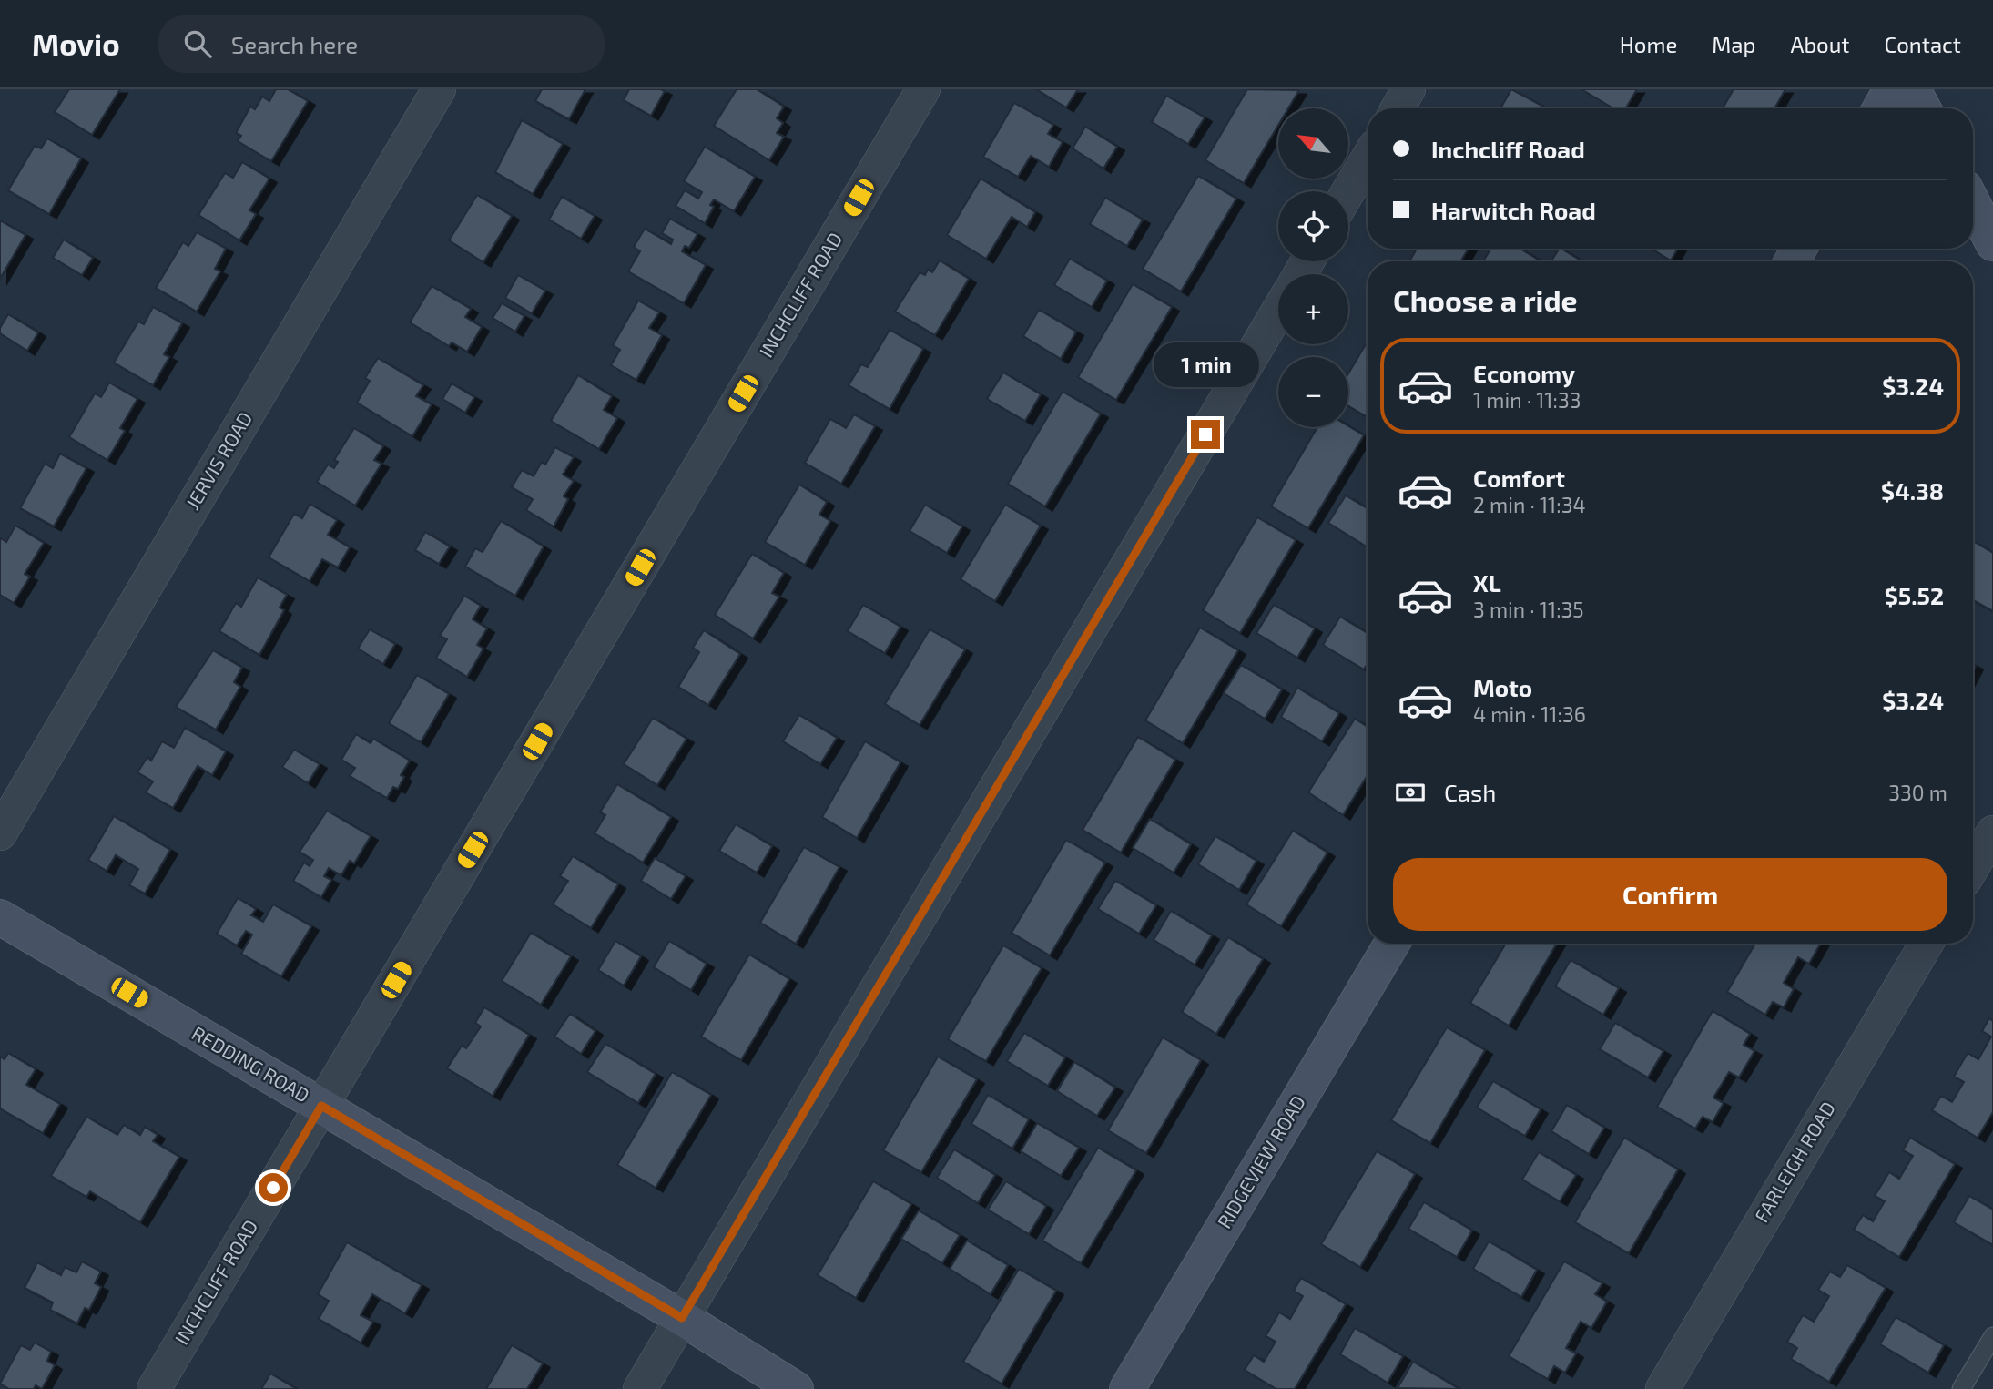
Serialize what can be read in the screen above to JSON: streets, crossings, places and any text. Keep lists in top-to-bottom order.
{
  "streets": {
    "main road": ["REDDING ROAD", "RIDGEVIEW ROAD"],
    "street": ["INCHCLIFF ROAD", "JERVIS ROAD", "FARLEIGH ROAD"]
  },
  "crossings": [
    ["INCHCLIFF ROAD", "REDDING ROAD"]
  ],
  "north": "top left",
  "page": {
    "header": "Movio",
    "search": "Search here",
    "nav": [
      "Home",
      "Map",
      "About",
      "Contact"
    ],
    "map_buttons": ["+", "−"],
    "banner": ["Inchcliff Road", "Harwitch Road"],
    "heading": "Choose a ride",
    "list": [
      {
        "name": "Economy",
        "note": "1 min · 11:33",
        "value": "$3.24"
      },
      {
        "name": "Comfort",
        "note": "2 min · 11:34",
        "value": "$4.38"
      },
      {
        "name": "XL",
        "note": "3 min · 11:35",
        "value": "$5.52"
      },
      {
        "name": "Moto",
        "note": "4 min · 11:36",
        "value": "$3.24"
      }
    ],
    "bubble": "1 min",
    "pay": ["Cash", "330 m"],
    "buttons": "Confirm"
  }
}
